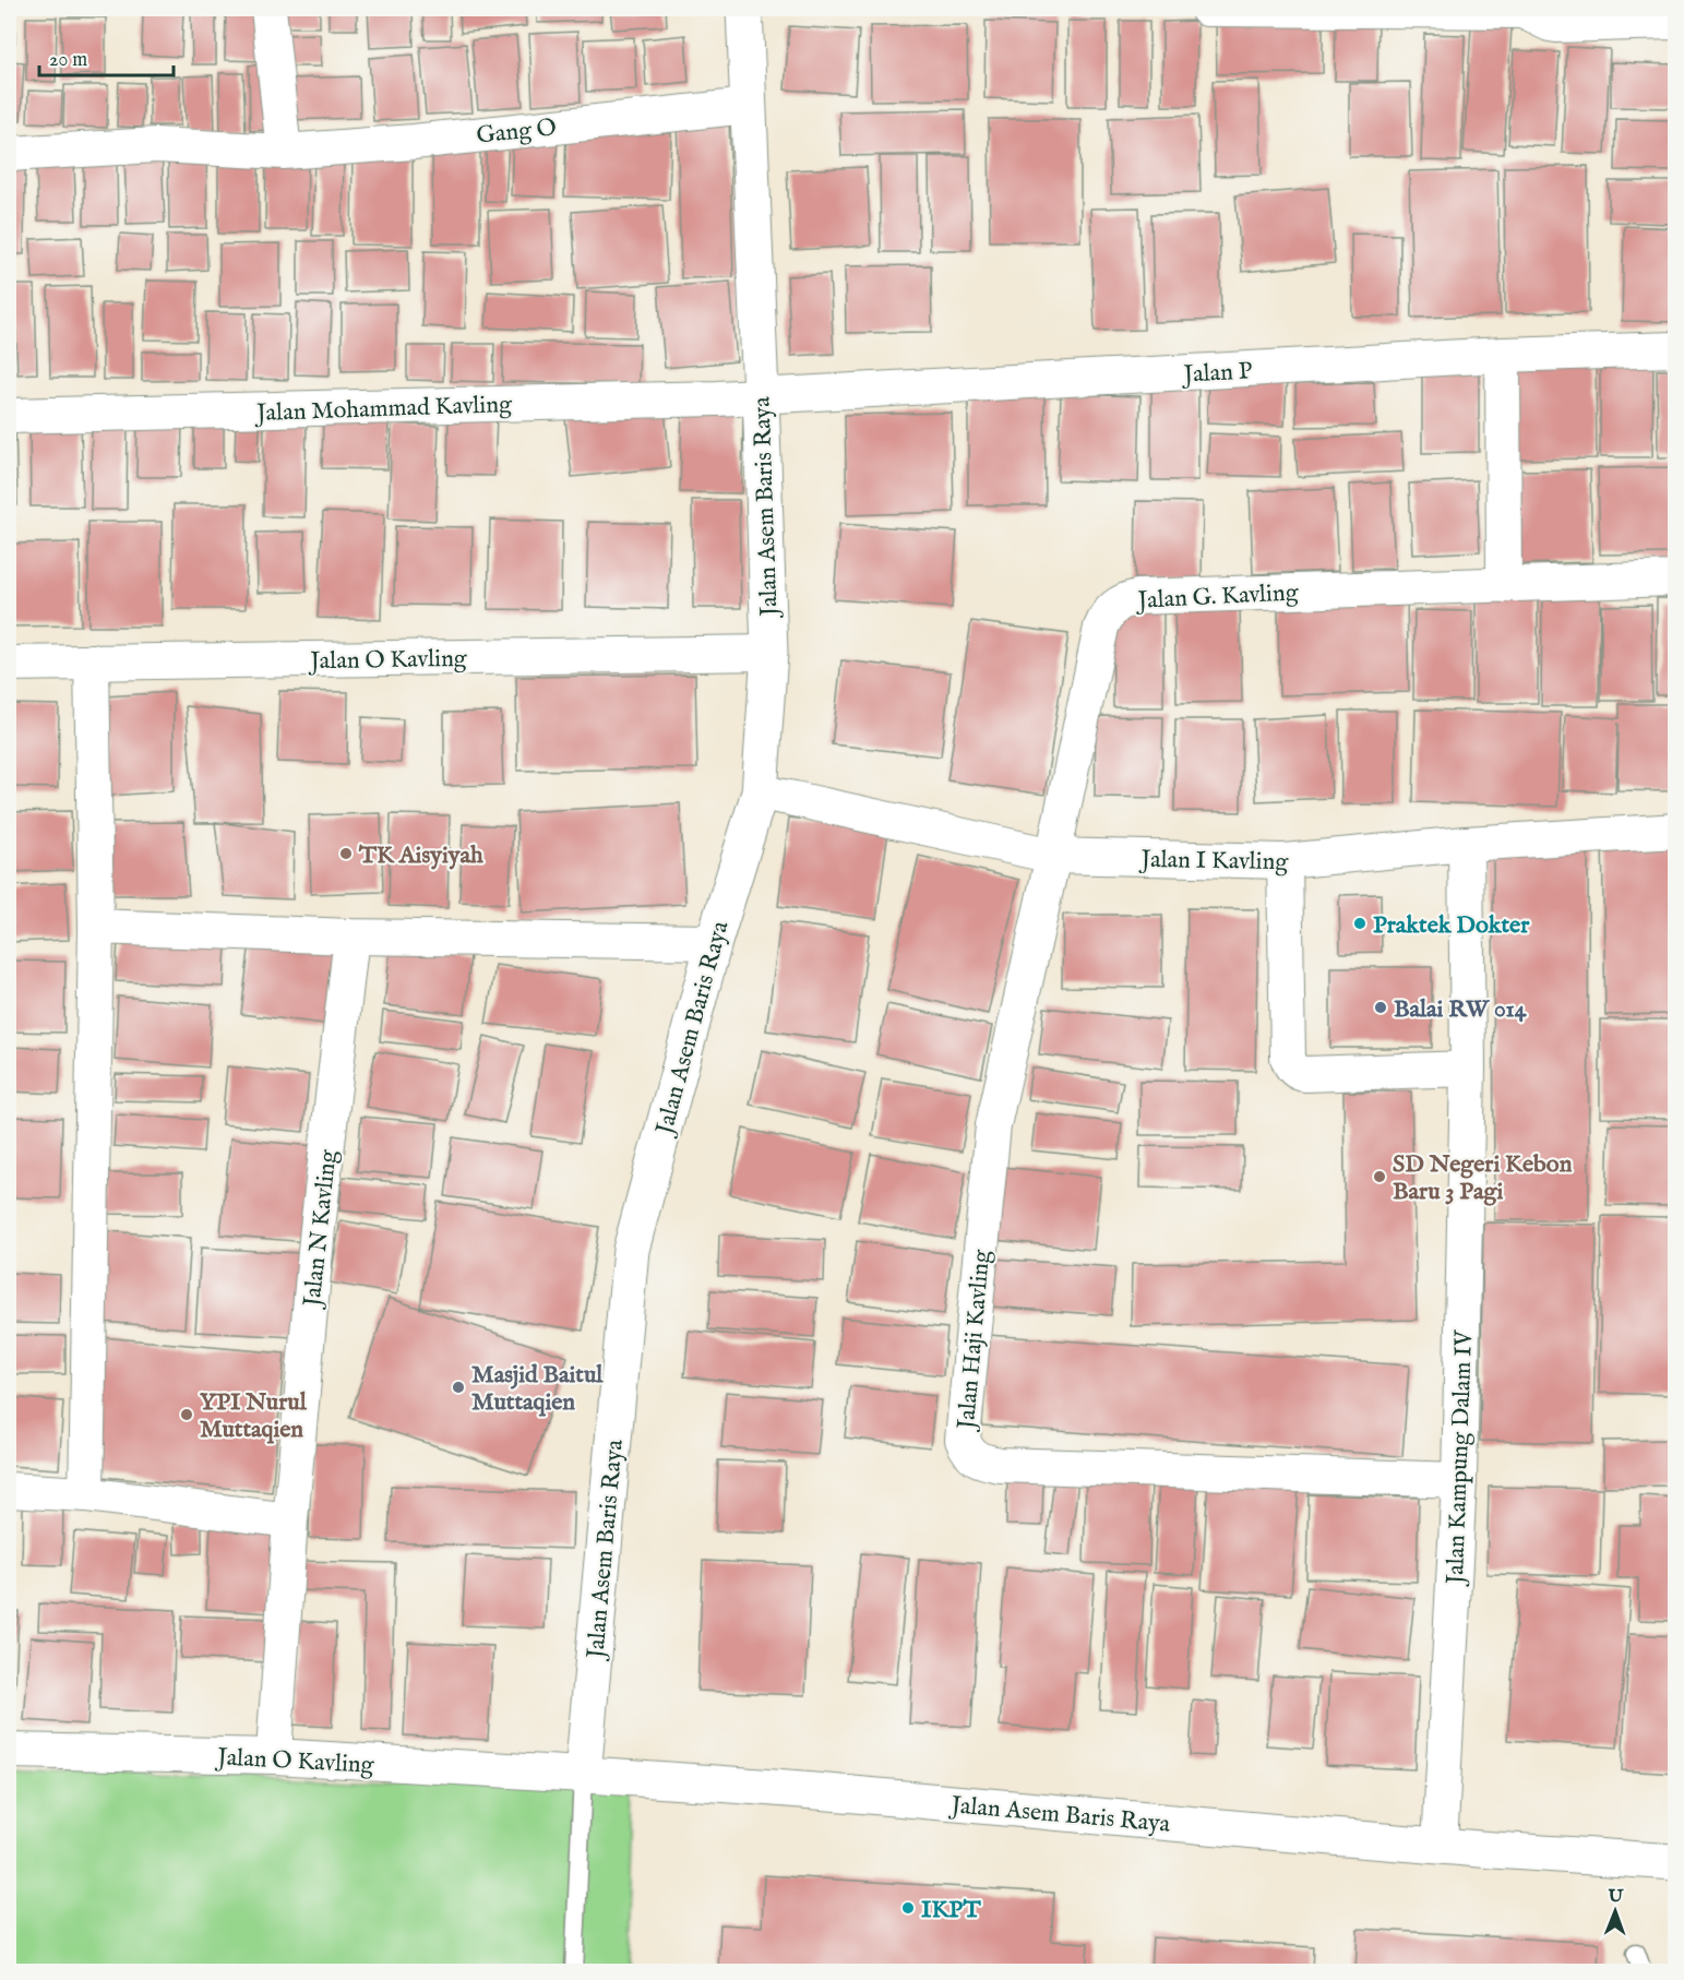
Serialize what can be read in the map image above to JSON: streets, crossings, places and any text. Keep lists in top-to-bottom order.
{
  "streets": {
    "street": [
      "Gang O",
      "Jalan P",
      "Jalan Mohammad Kavling",
      "Jalan Asem Baris Raya",
      "Jalan G. Kavling",
      "Jalan O Kavling",
      "Jalan I Kavling",
      "Jalan N Kavling",
      "Jalan Haji Kavling",
      "Jalan Kampung Dalam IV"
    ]
  },
  "crossings": [
    ["Gang O", "Jalan Asem Baris Raya"],
    ["Jalan P", "Jalan Mohammad Kavling"],
    ["Jalan P", "Jalan Asem Baris Raya"],
    ["Jalan Mohammad Kavling", "Jalan Asem Baris Raya"],
    ["Jalan Asem Baris Raya", "Jalan O Kavling"],
    ["Jalan Asem Baris Raya", "Jalan I Kavling"],
    ["Jalan Asem Baris Raya", "Jalan Kampung Dalam IV"],
    ["Jalan G. Kavling", "Jalan I Kavling"],
    ["Jalan G. Kavling", "Jalan Haji Kavling"],
    ["Jalan O Kavling", "Jalan N Kavling"],
    ["Jalan I Kavling", "Jalan Haji Kavling"],
    ["Jalan I Kavling", "Jalan Kampung Dalam IV"],
    ["Jalan Haji Kavling", "Jalan Kampung Dalam IV"]
  ],
  "places": [
    "TK Aisyiyah",
    "Praktek Dokter",
    "Balai RW 014",
    "SD Negeri Kebon Baru 3 Pagi",
    "Masjid Baitul Muttaqien",
    "YPI Nurul Muttaqien",
    "IKPT"
  ],
  "scale_bar": "20 m",
  "north": "top"
}
